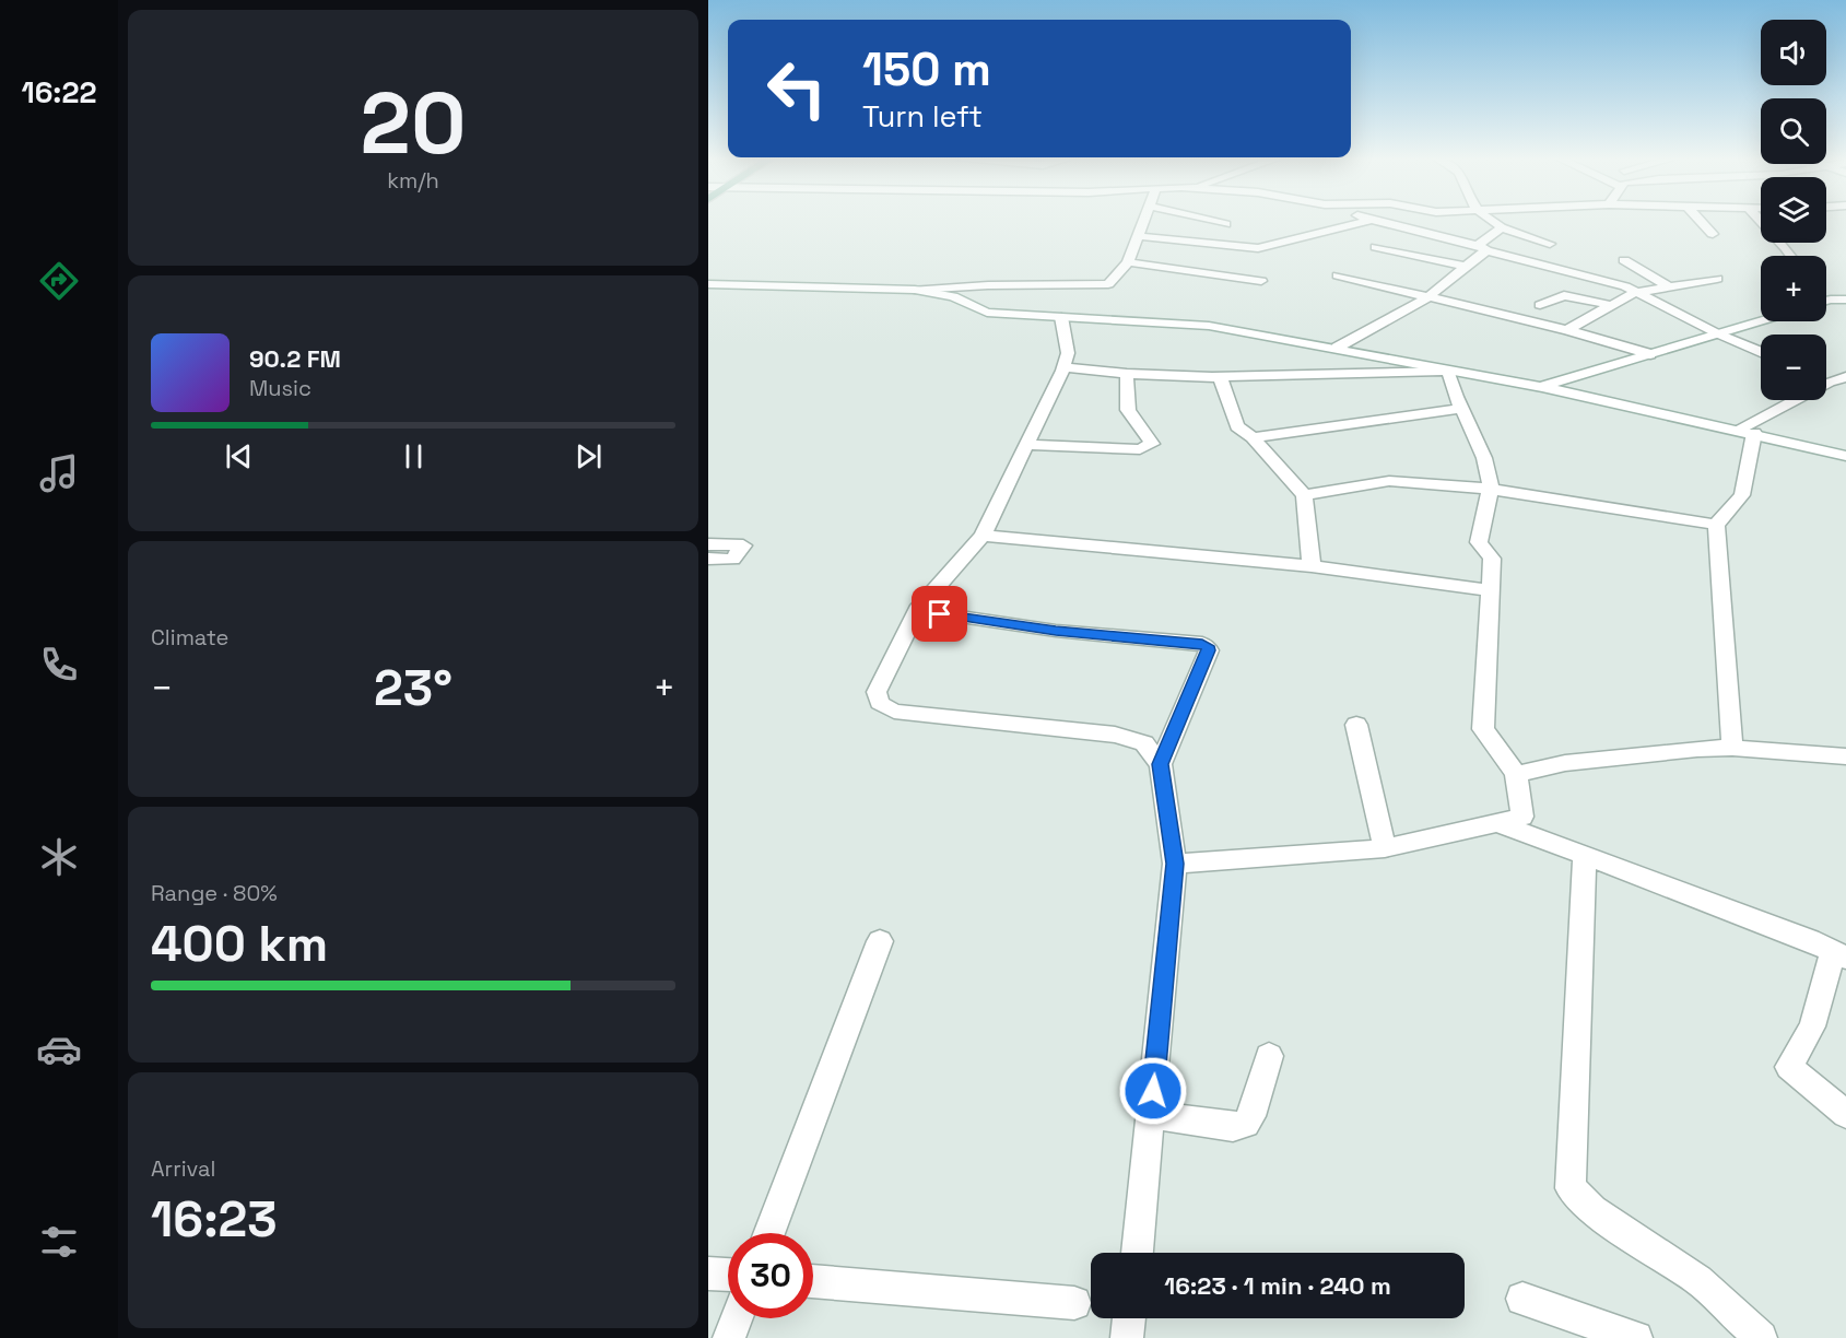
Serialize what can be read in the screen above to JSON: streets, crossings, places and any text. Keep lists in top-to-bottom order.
{
  "page": {
    "tabs": "16:22",
    "tile": [
      ["20", "km/h"],
      "Climate",
      ["Range · 80%", "400 km"],
      ["Arrival", "16:23"]
    ],
    "map_buttons": ["+", "−"],
    "turn": ["150 m", "Turn left"],
    "song": ["90.2 FM", "Music"],
    "heat": ["−", "23°", "+"],
    "limit": "30",
    "trip": "16:23 · 1 min · 240 m"
  }
}
